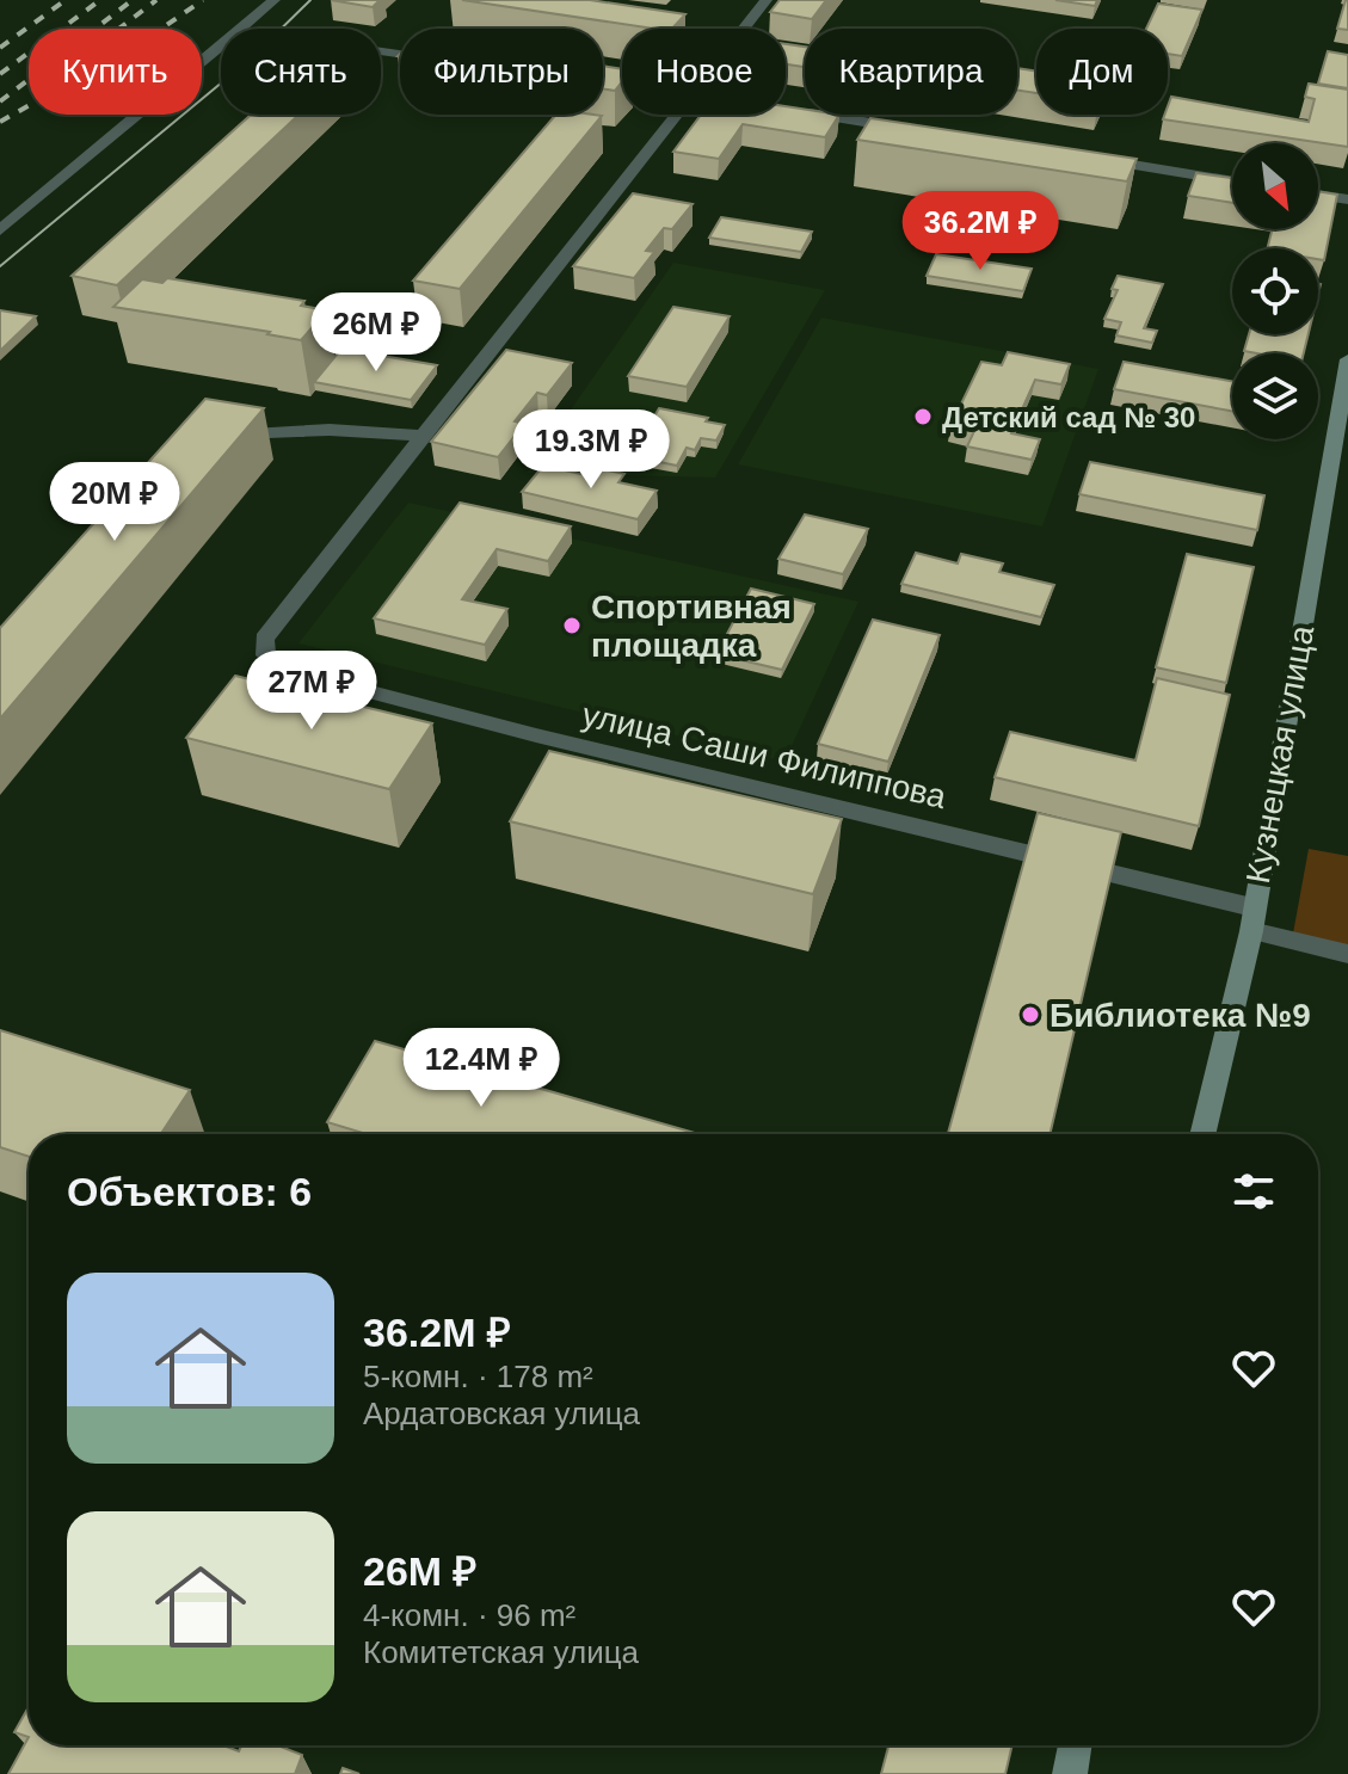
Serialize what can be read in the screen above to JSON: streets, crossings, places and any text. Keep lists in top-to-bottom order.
{
  "streets": {
    "street": ["Кузнецкая улица", "улица Саши Филиппова"]
  },
  "crossings": [
    ["Кузнецкая улица", "улица Саши Филиппова"]
  ],
  "places": ["Детский сад № 30", "Спортивная площадка", "Библиотека №9"],
  "north": "bottom right",
  "page": {
    "chip": [
      "Купить",
      "Снять",
      "Фильтры",
      "Новое",
      "Квартира",
      "Дом"
    ],
    "price": [
      "36.2M ₽",
      "26M ₽",
      "19.3M ₽",
      "20M ₽",
      "27M ₽",
      "12.4M ₽"
    ],
    "heading": "Объектов: 6",
    "list": [
      {
        "name": "36.2M ₽",
        "note": "5-комн. · 178 m² · Ардатовская улица"
      },
      {
        "name": "26M ₽",
        "note": "4-комн. · 96 m² · Комитетская улица"
      }
    ]
  }
}
